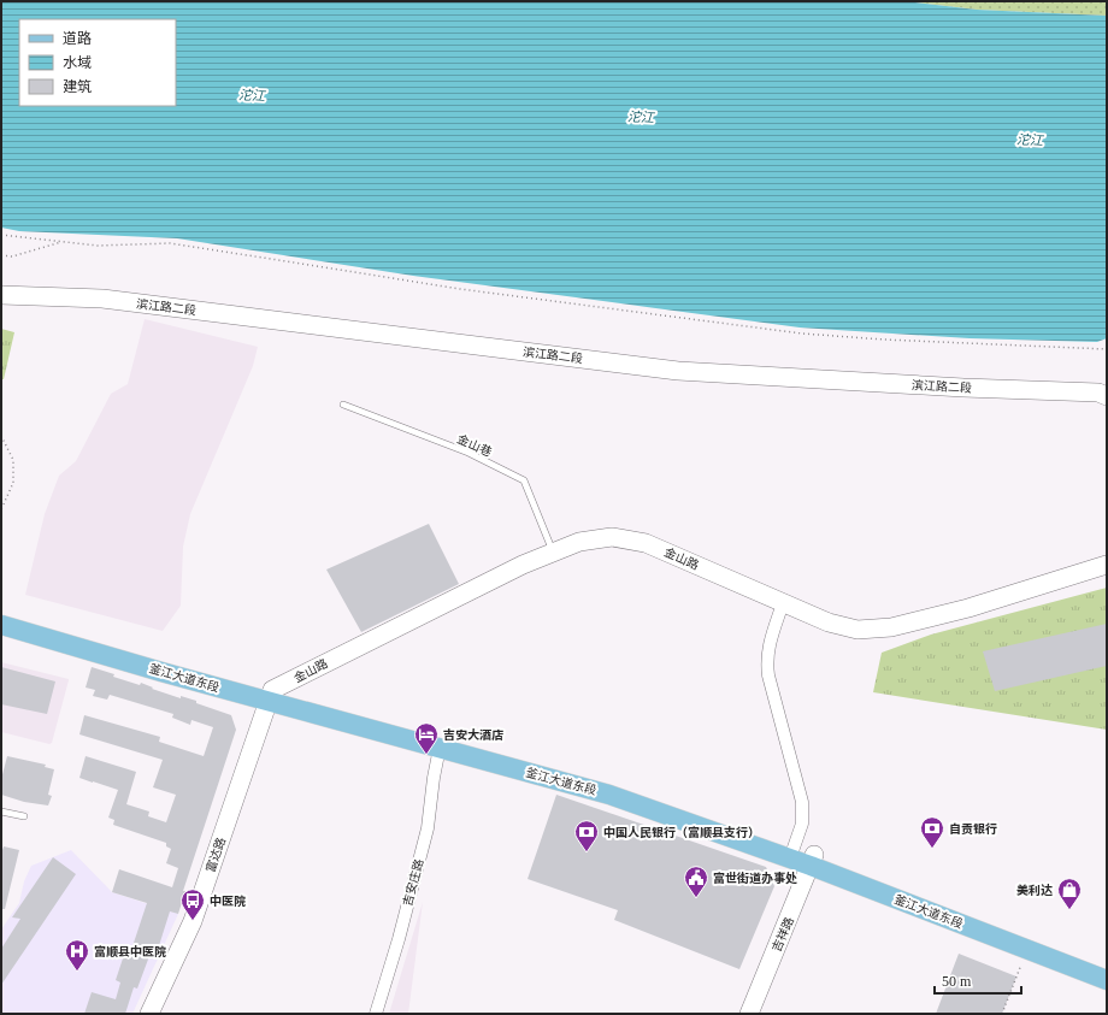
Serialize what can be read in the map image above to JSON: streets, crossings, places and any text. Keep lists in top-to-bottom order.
{
  "streets": {
    "main road": ["釜江大道东段"],
    "street": [
      "滨江路二段",
      "金山路",
      "富达路",
      "吉安庄路",
      "吉祥路"
    ],
    "lane": ["金山巷"]
  },
  "crossings": [
    ["金山巷", "金山路"],
    ["金山路", "釜江大道东段"],
    ["金山路", "富达路"],
    ["釜江大道东段", "富达路"],
    ["釜江大道东段", "吉安庄路"],
    ["釜江大道东段", "吉祥路"]
  ],
  "water": ["沱江"],
  "places": {
    "hotel": ["吉安大酒店"],
    "bank": ["自贡银行", "中国人民银行（富顺县支行）"],
    "public building": ["富世街道办事处"],
    "shop": ["美利达"],
    "bus stop": ["中医院"],
    "hospital": ["富顺县中医院"]
  },
  "legend": ["道路", "水域", "建筑"],
  "scale_bar": "50 m"
}
